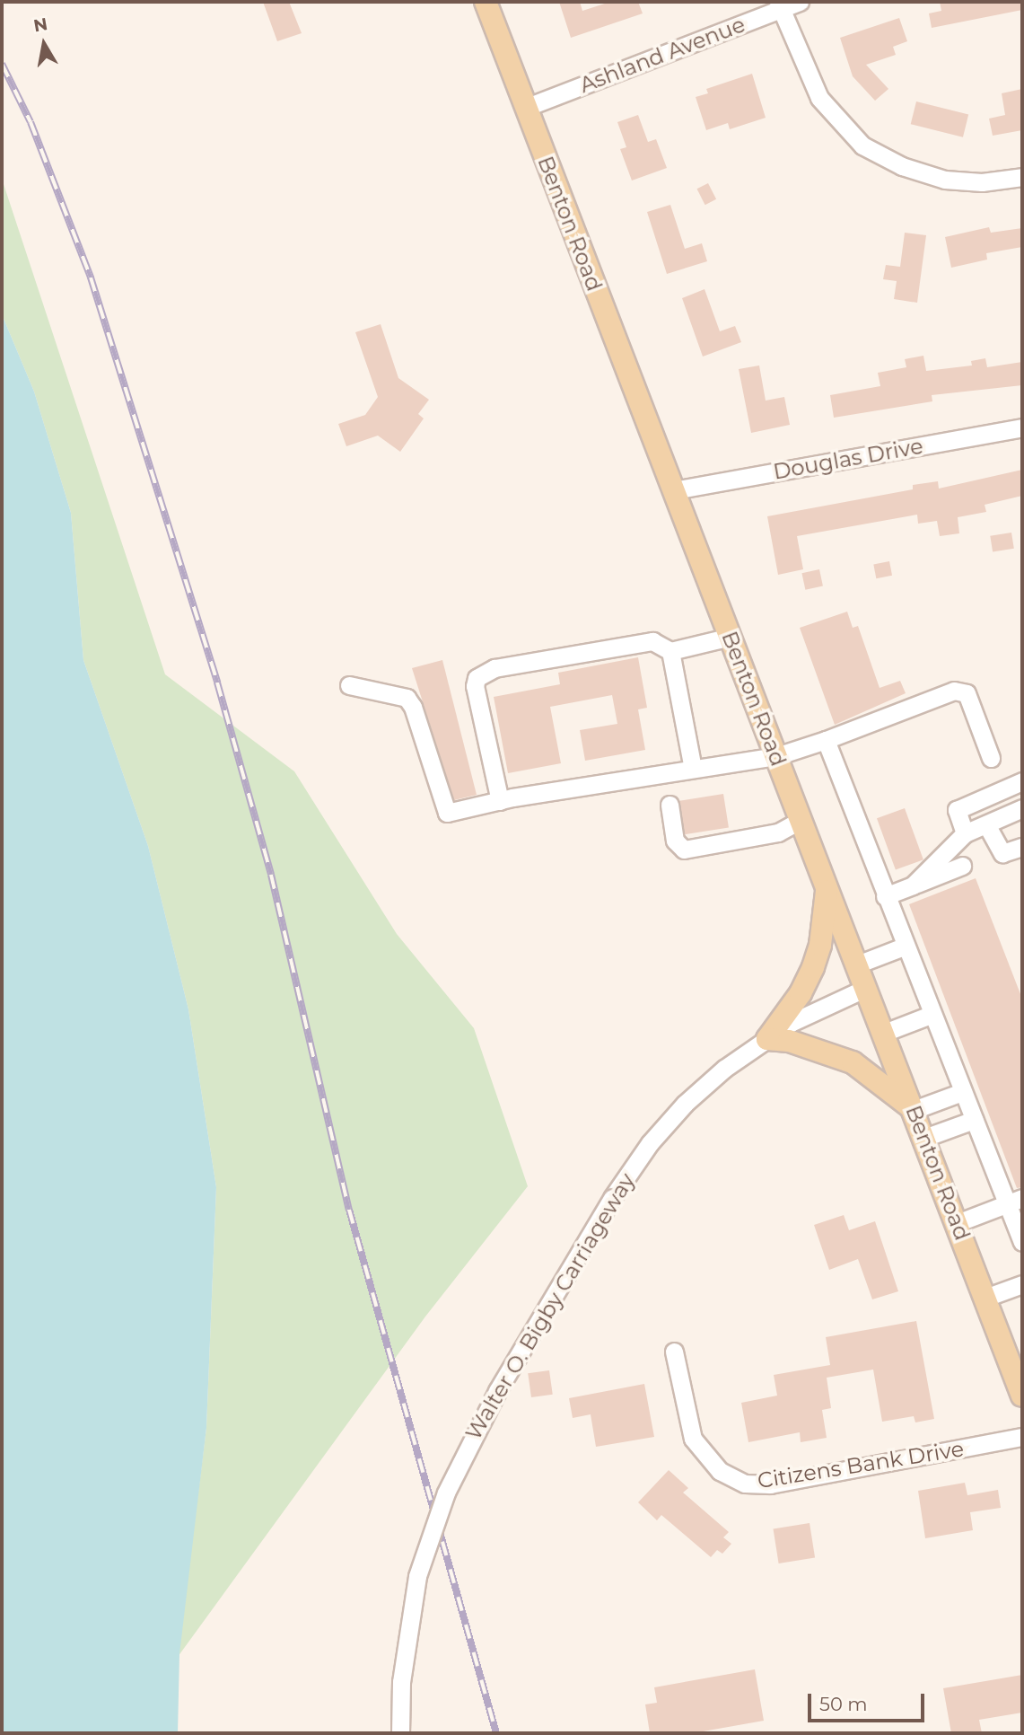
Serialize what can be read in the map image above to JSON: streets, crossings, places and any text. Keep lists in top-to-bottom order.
{
  "streets": {
    "main road": ["Benton Road"],
    "street": [
      "Ashland Avenue",
      "Douglas Drive",
      "Walter O. Bigby Carriageway",
      "Citizens Bank Drive"
    ]
  },
  "crossings": [
    ["Ashland Avenue", "Benton Road"],
    ["Benton Road", "Douglas Drive"],
    ["Benton Road", "Walter O. Bigby Carriageway"]
  ],
  "scale_bar": "50 m",
  "north": "top"
}
